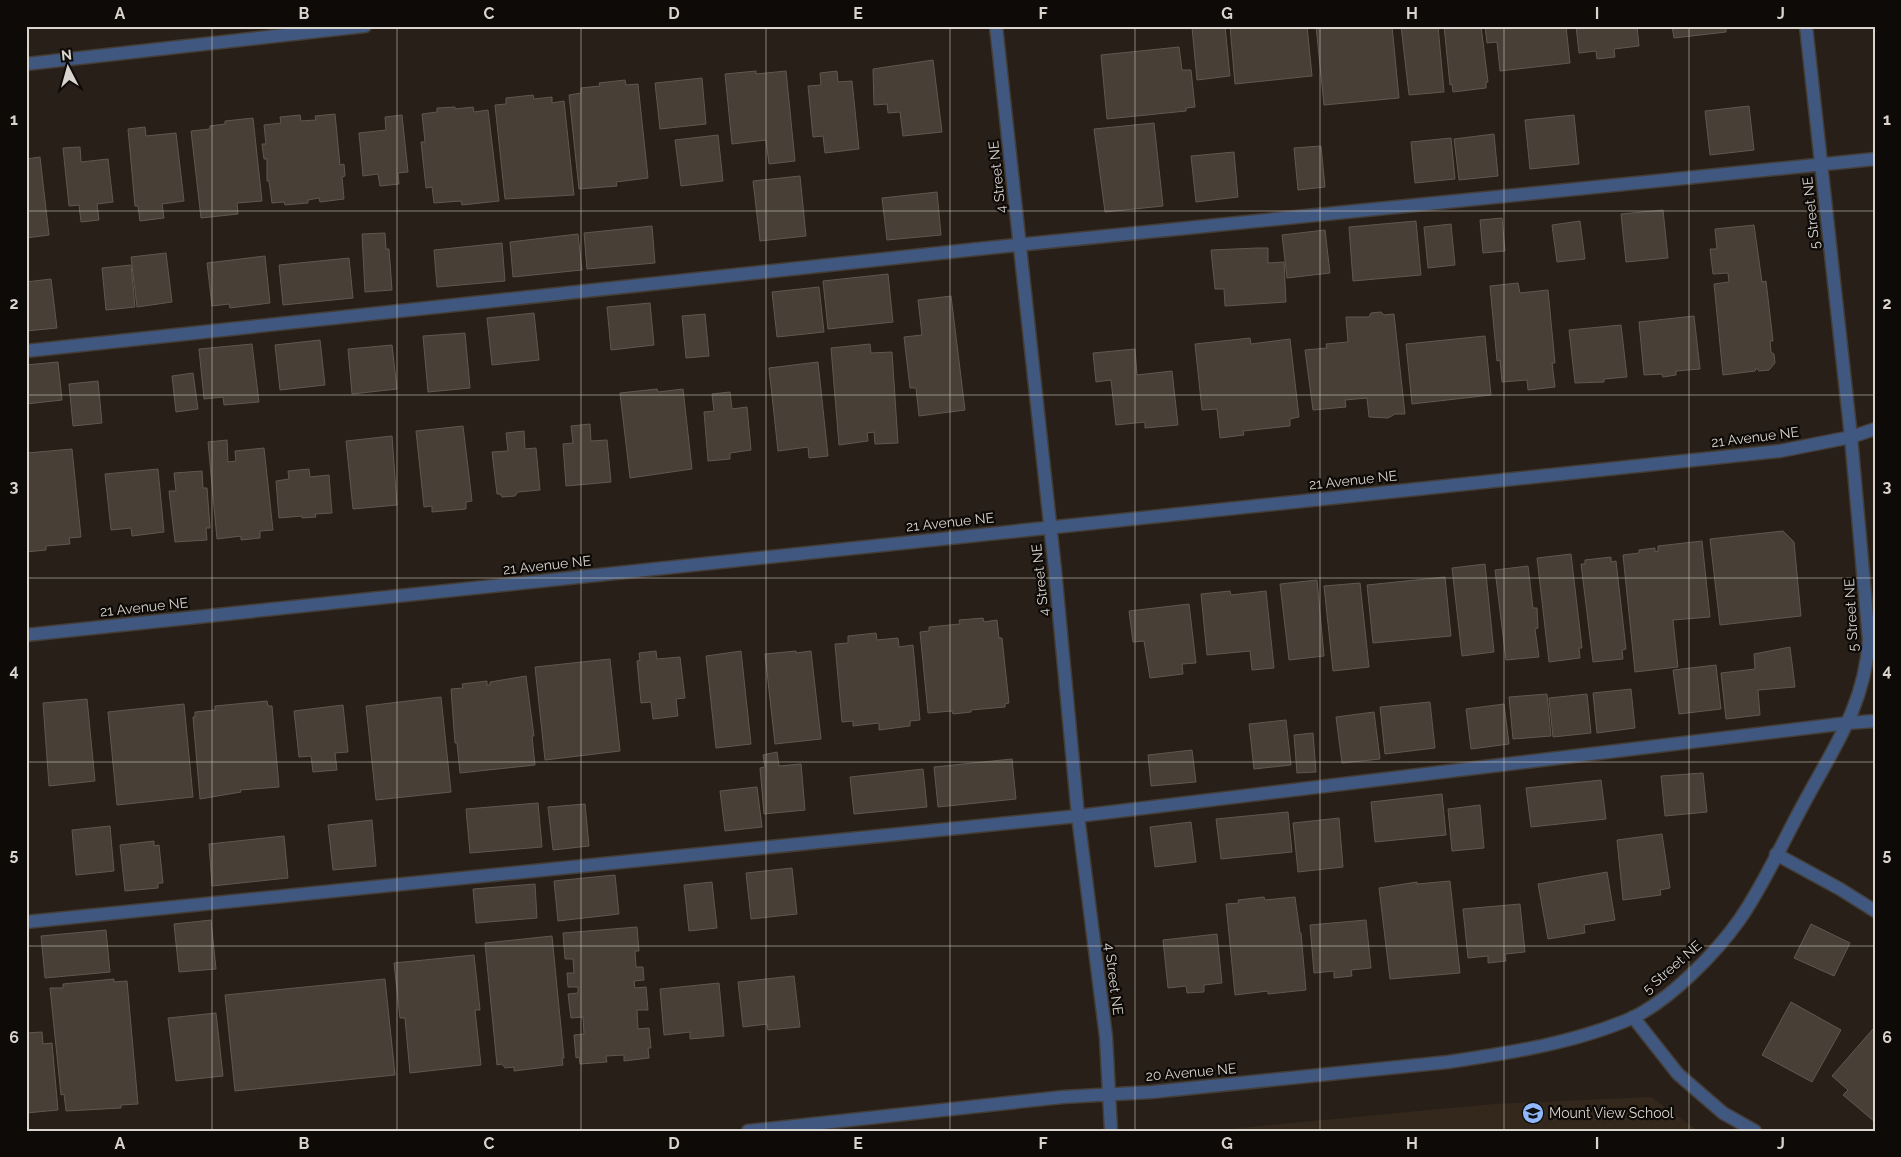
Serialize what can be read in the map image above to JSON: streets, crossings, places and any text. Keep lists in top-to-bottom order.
{
  "streets": {
    "street": [
      "4 Street NE",
      "5 Street NE",
      "21 Avenue NE",
      "20 Avenue NE"
    ]
  },
  "crossings": [
    ["4 Street NE", "21 Avenue NE"],
    ["4 Street NE", "20 Avenue NE"],
    ["5 Street NE", "21 Avenue NE"],
    ["5 Street NE", "20 Avenue NE"]
  ],
  "places": {
    "school or university": ["Mount View School"]
  },
  "north": "top",
  "grid": {
    "columns": [
      "A",
      "B",
      "C",
      "D",
      "E",
      "F",
      "G",
      "H",
      "I",
      "J"
    ],
    "rows": [
      "1",
      "2",
      "3",
      "4",
      "5",
      "6"
    ]
  }
}
